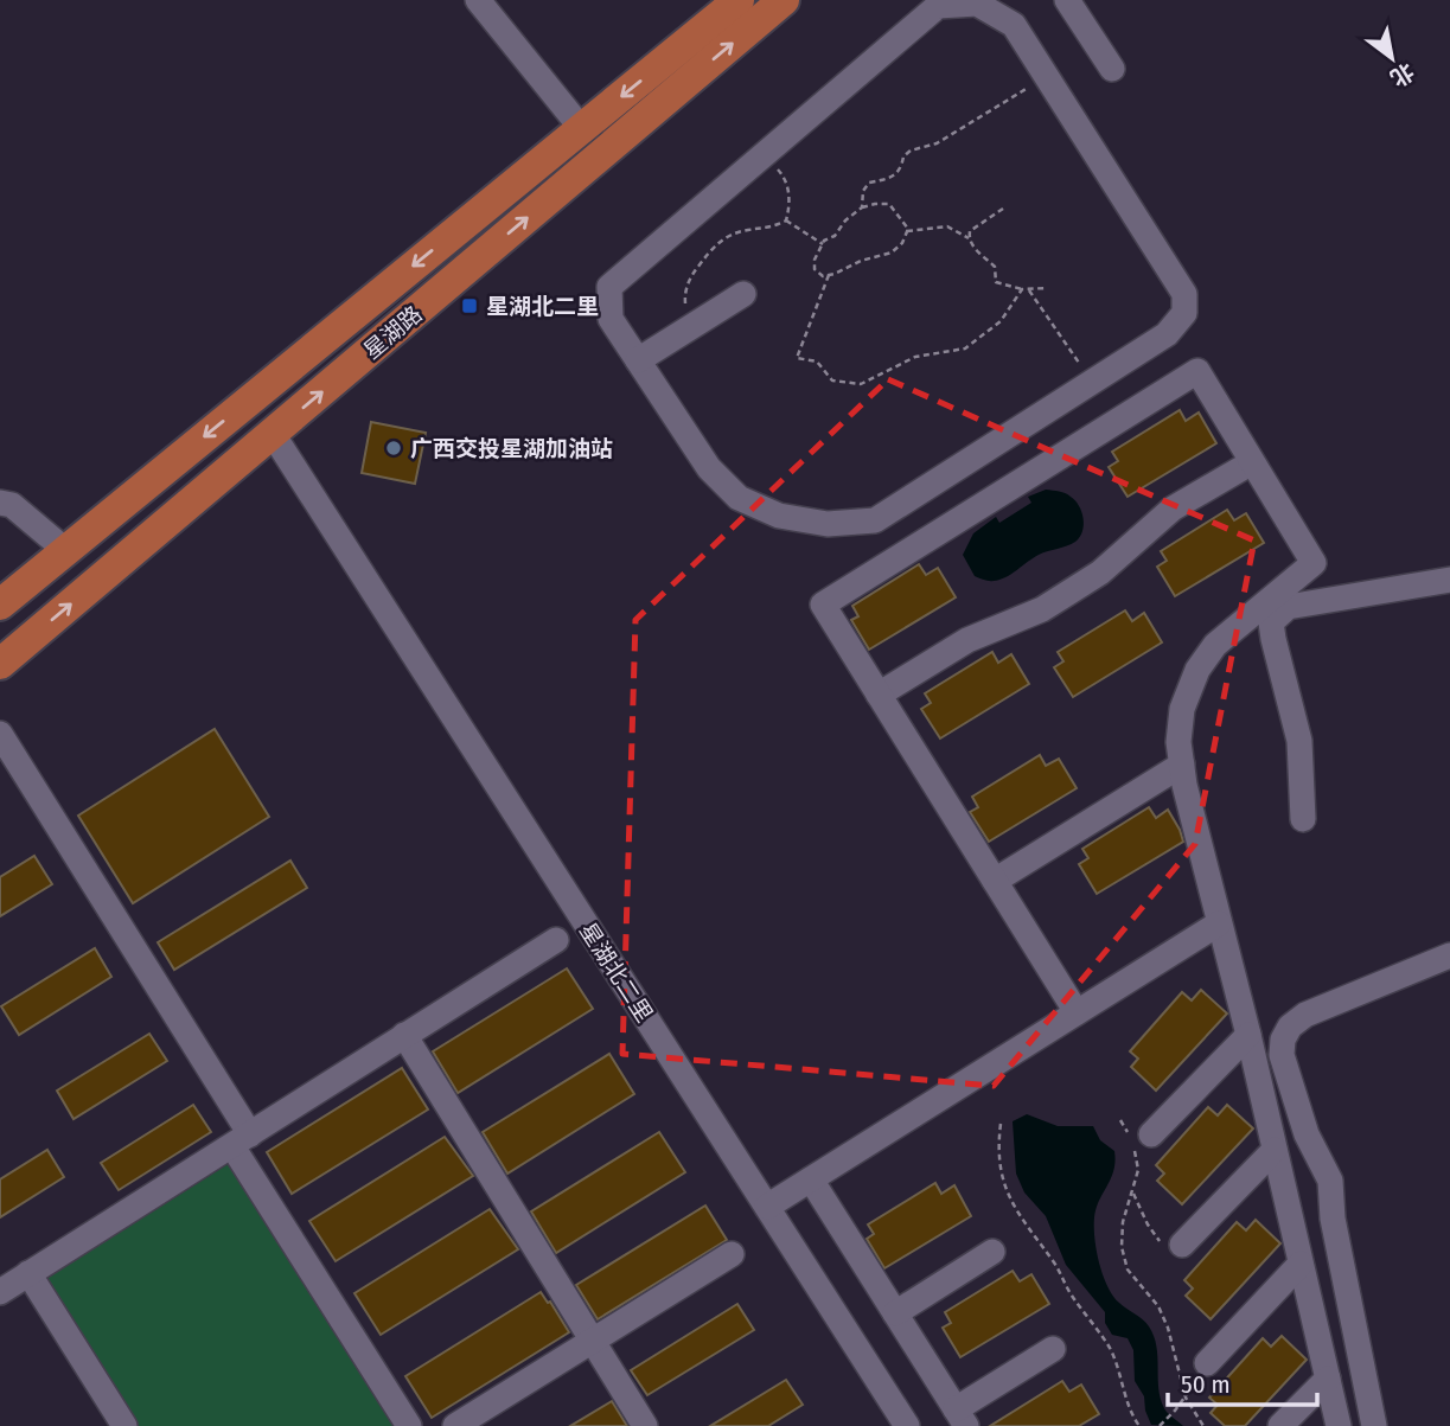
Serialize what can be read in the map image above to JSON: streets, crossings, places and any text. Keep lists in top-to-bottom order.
{
  "streets": {
    "main road": ["星湖路"],
    "street": ["星湖北二里"]
  },
  "crossings": [
    ["星湖路", "星湖北二里"]
  ],
  "places": {
    "transit": ["星湖北二里"],
    "other": ["广西交投星湖加油站"]
  },
  "scale_bar": "50 m",
  "north": "bottom right"
}
